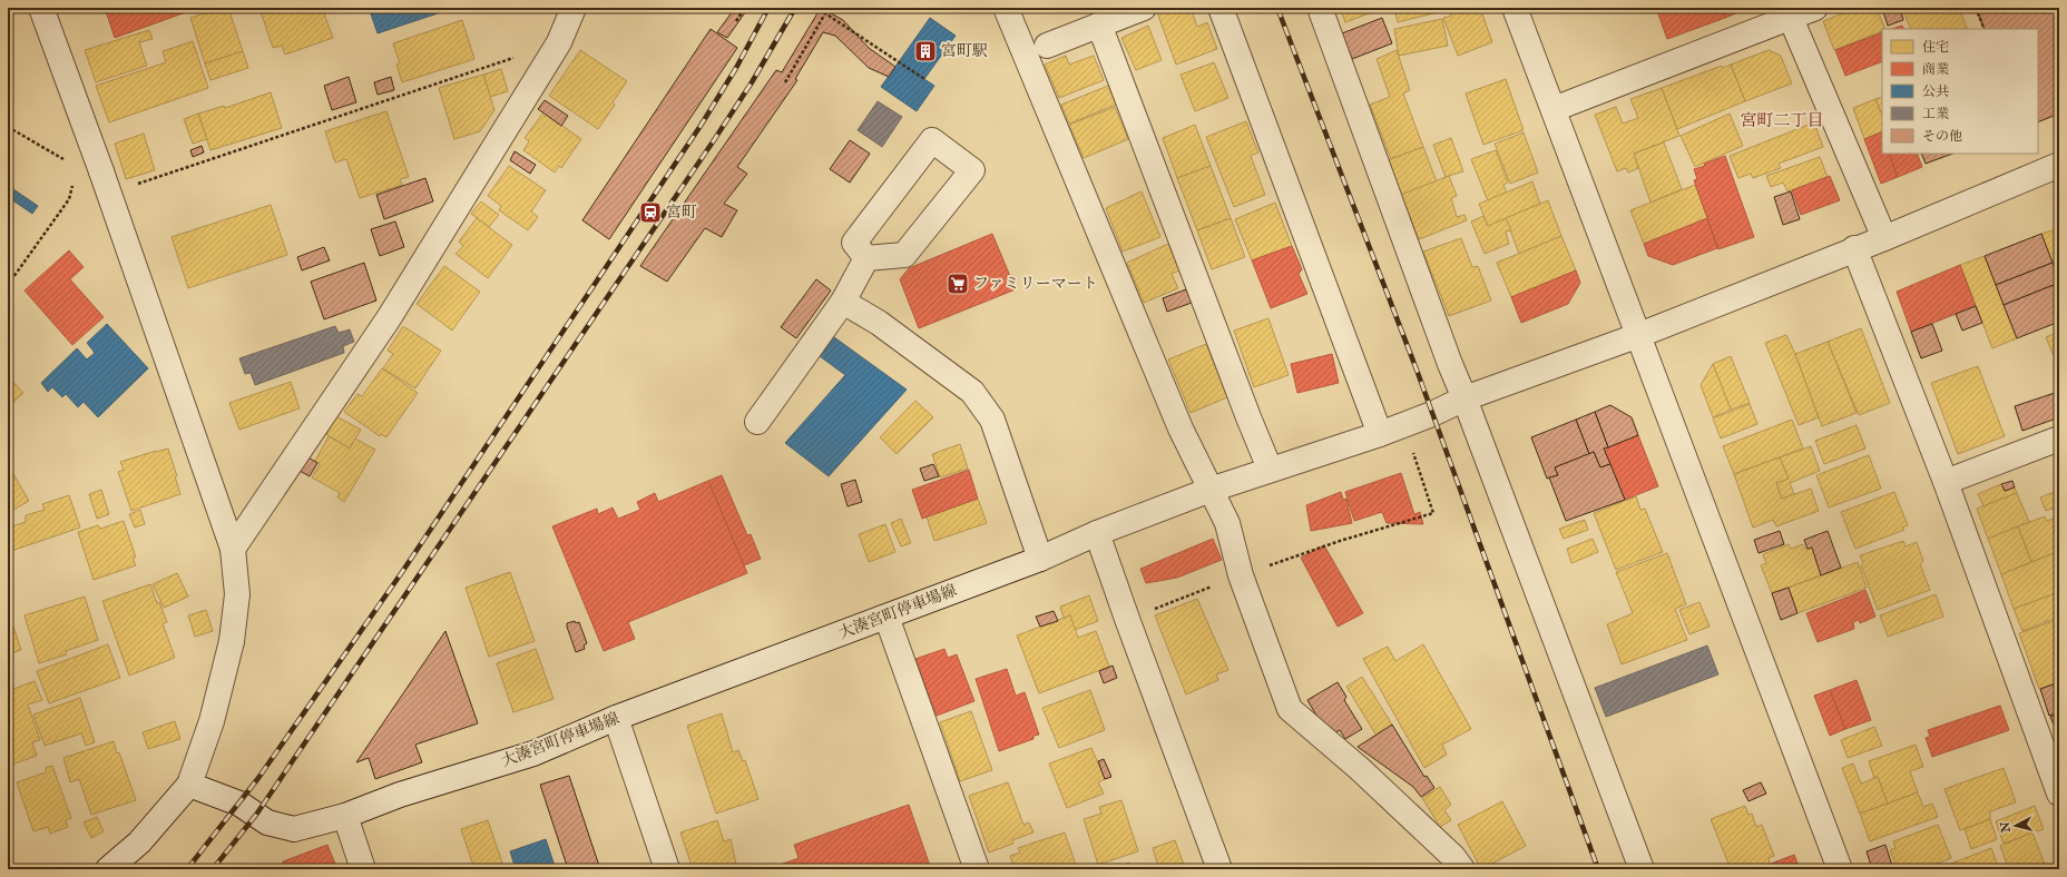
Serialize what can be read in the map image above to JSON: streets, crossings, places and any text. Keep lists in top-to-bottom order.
{
  "streets": {
    "street": ["大湊宮町停車場線"]
  },
  "districts": ["宮町二丁目"],
  "places": {
    "building": ["宮町駅"],
    "station": ["宮町"],
    "supermarket": ["ファミリーマート"]
  },
  "legend": [
    "住宅",
    "商業",
    "公共",
    "工業",
    "その他"
  ],
  "north": "left"
}
